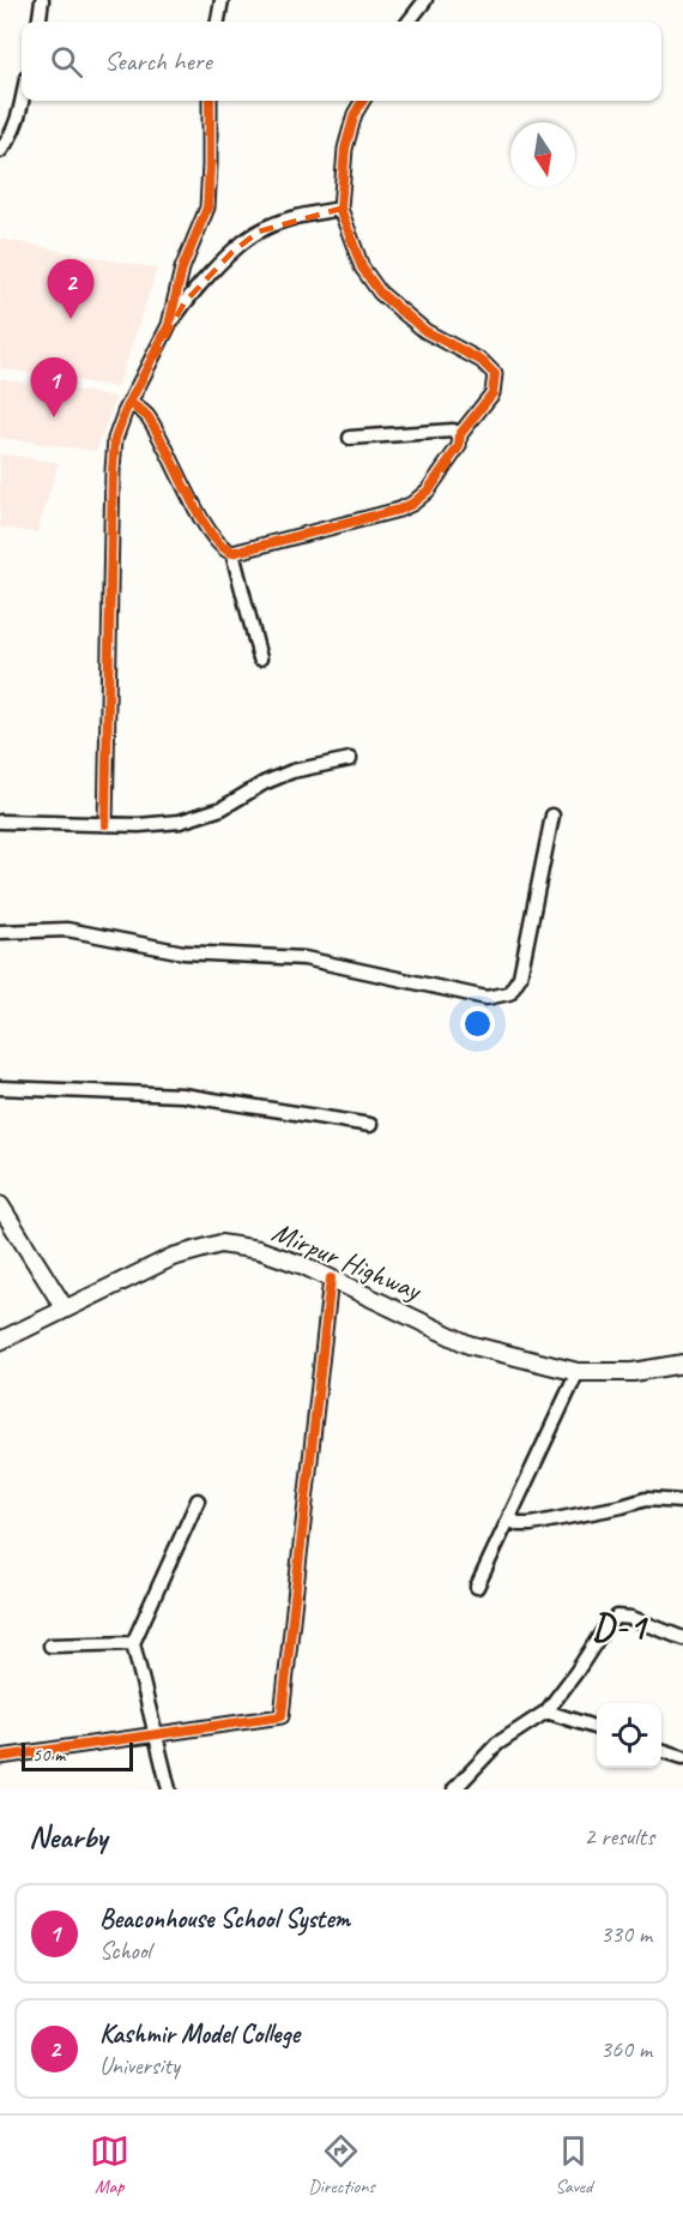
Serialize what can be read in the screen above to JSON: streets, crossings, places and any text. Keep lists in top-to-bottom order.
{
  "streets": {
    "main road": ["Mirpur Highway"]
  },
  "districts": ["D-1"],
  "scale_bar": "50 m",
  "north": "bottom",
  "page": {
    "search": "Search here",
    "pins": ["2", "1"],
    "scale": "50 m",
    "heading": ["Nearby", "2 results"],
    "list": [
      {
        "mark": "1",
        "name": "Beaconhouse School System",
        "note": "School",
        "value": "330 m"
      },
      {
        "mark": "2",
        "name": "Kashmir Model College",
        "note": "University",
        "value": "360 m"
      }
    ],
    "nav": ["Map", "Directions", "Saved"]
  }
}
